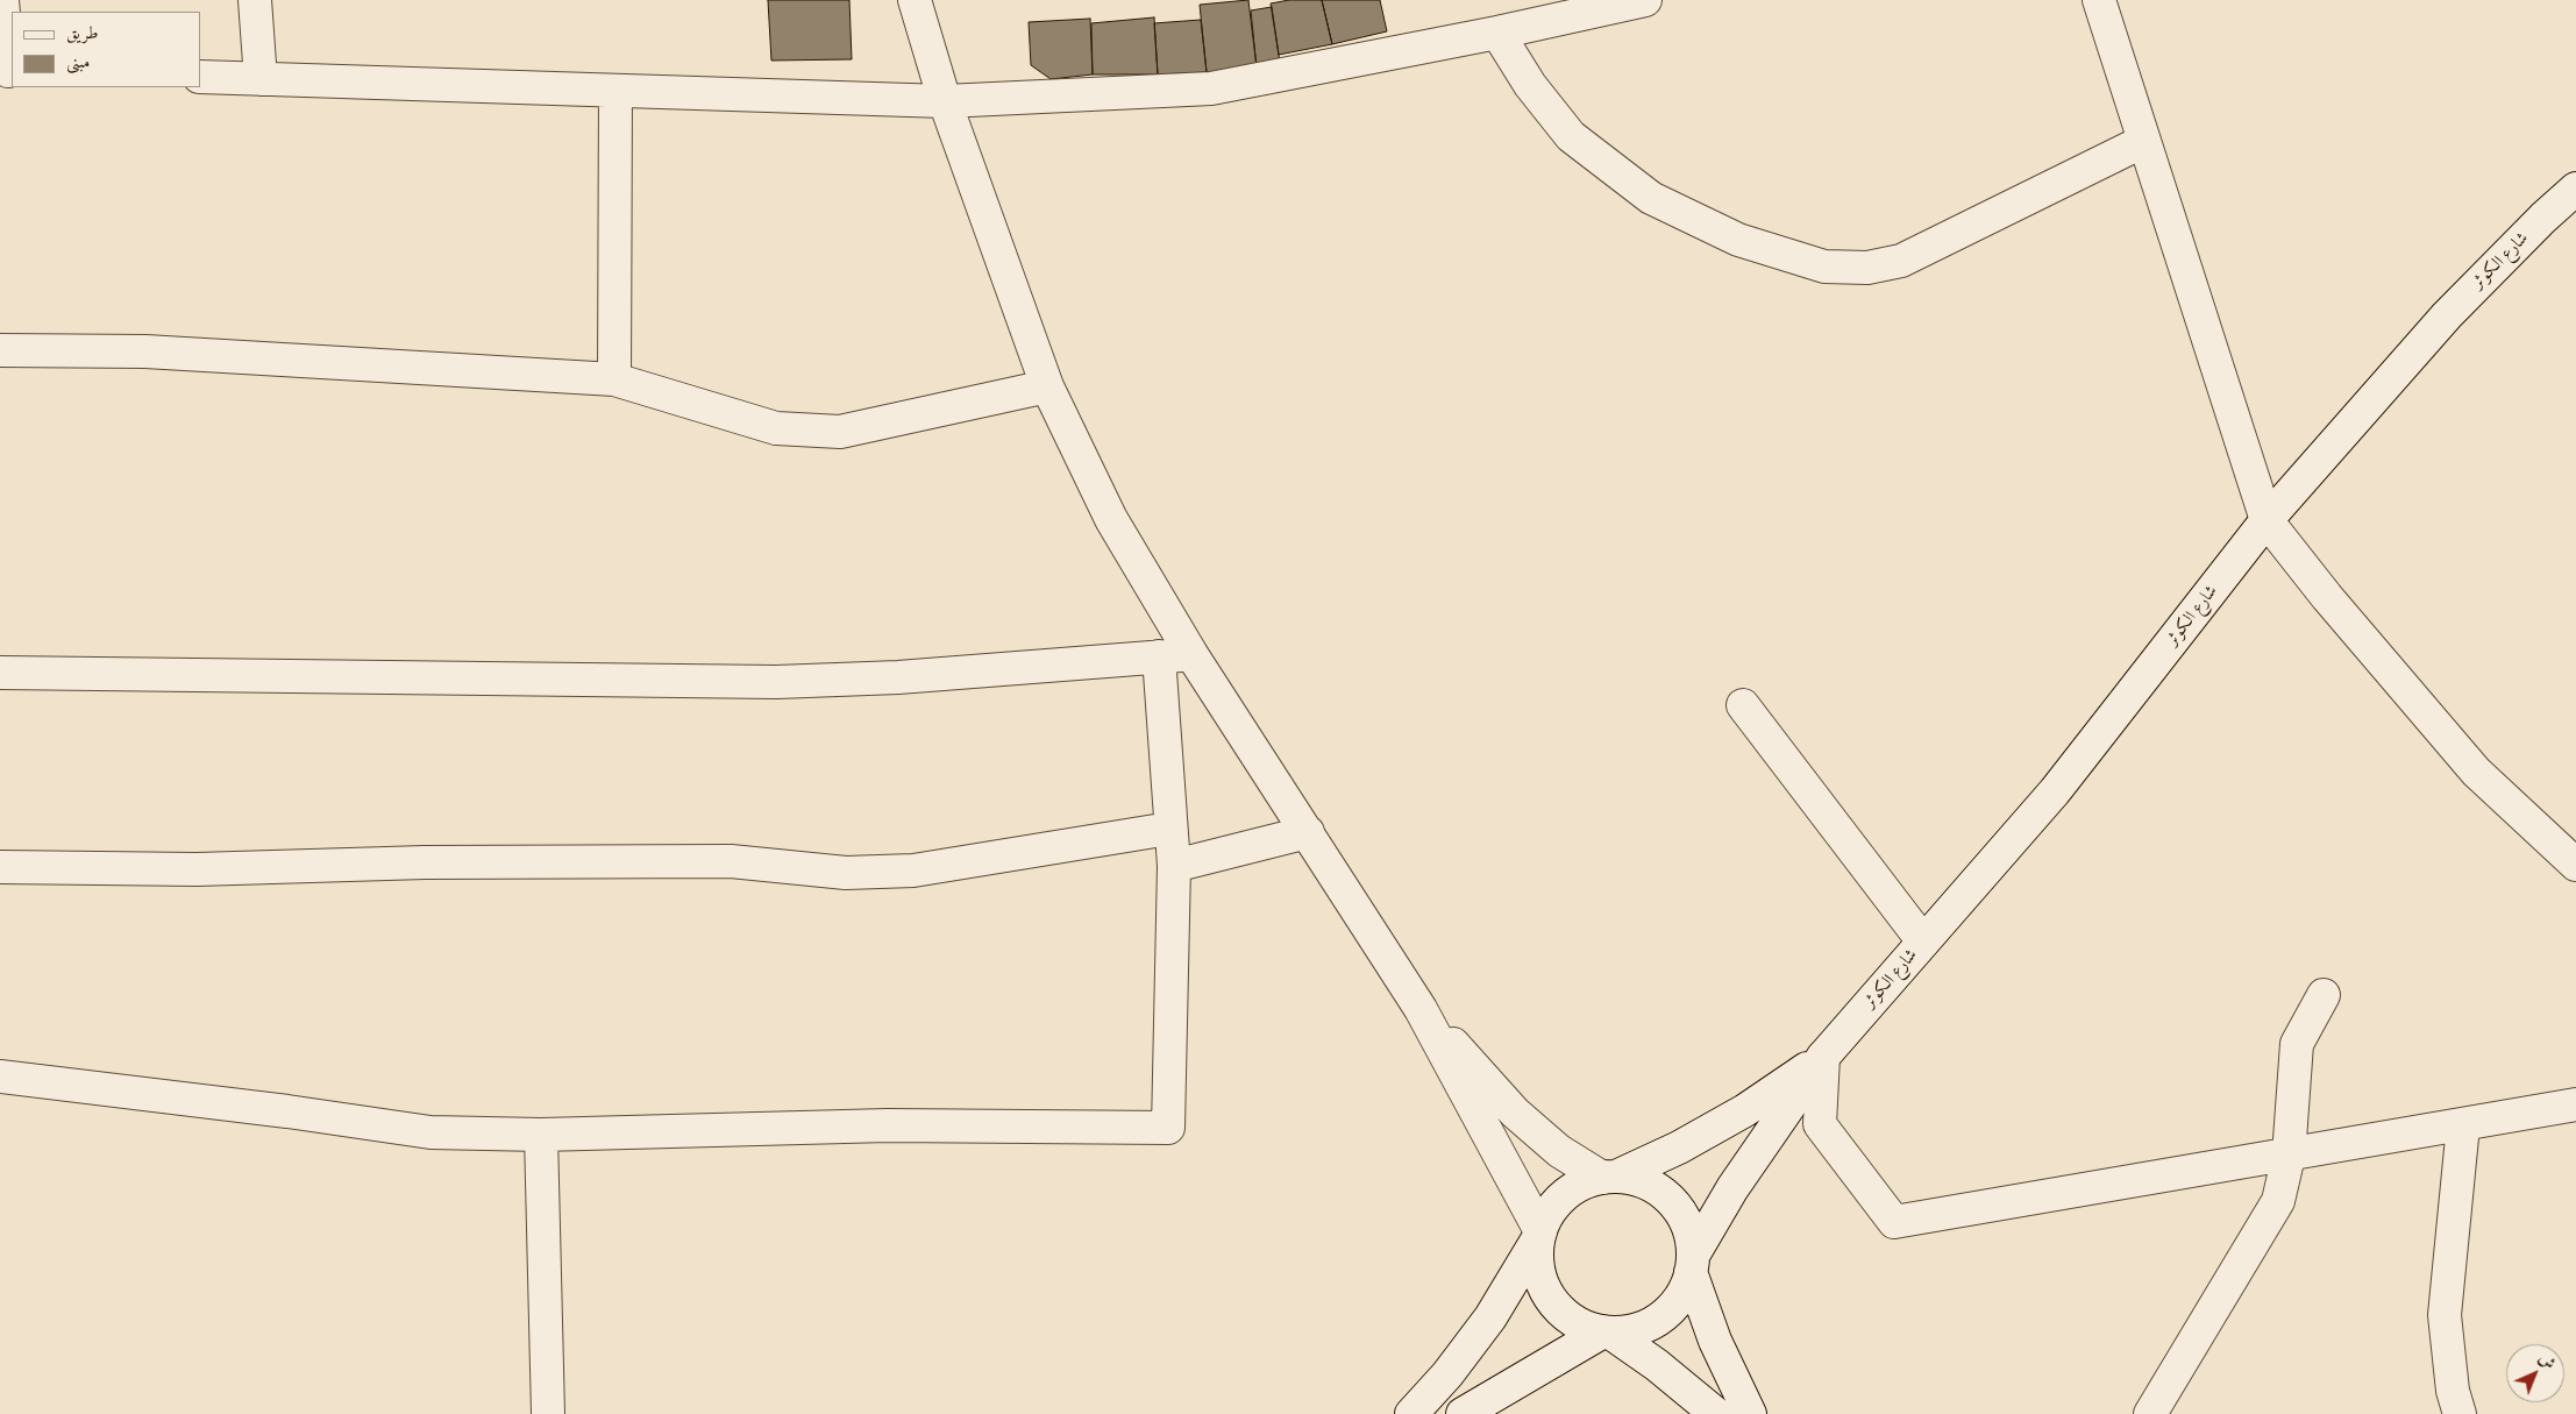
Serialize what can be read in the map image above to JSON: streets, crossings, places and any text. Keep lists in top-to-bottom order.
{
  "streets": {
    "street": ["شارع الكوثر"]
  },
  "legend": ["طريق", "مبنى"],
  "north": "top right"
}
